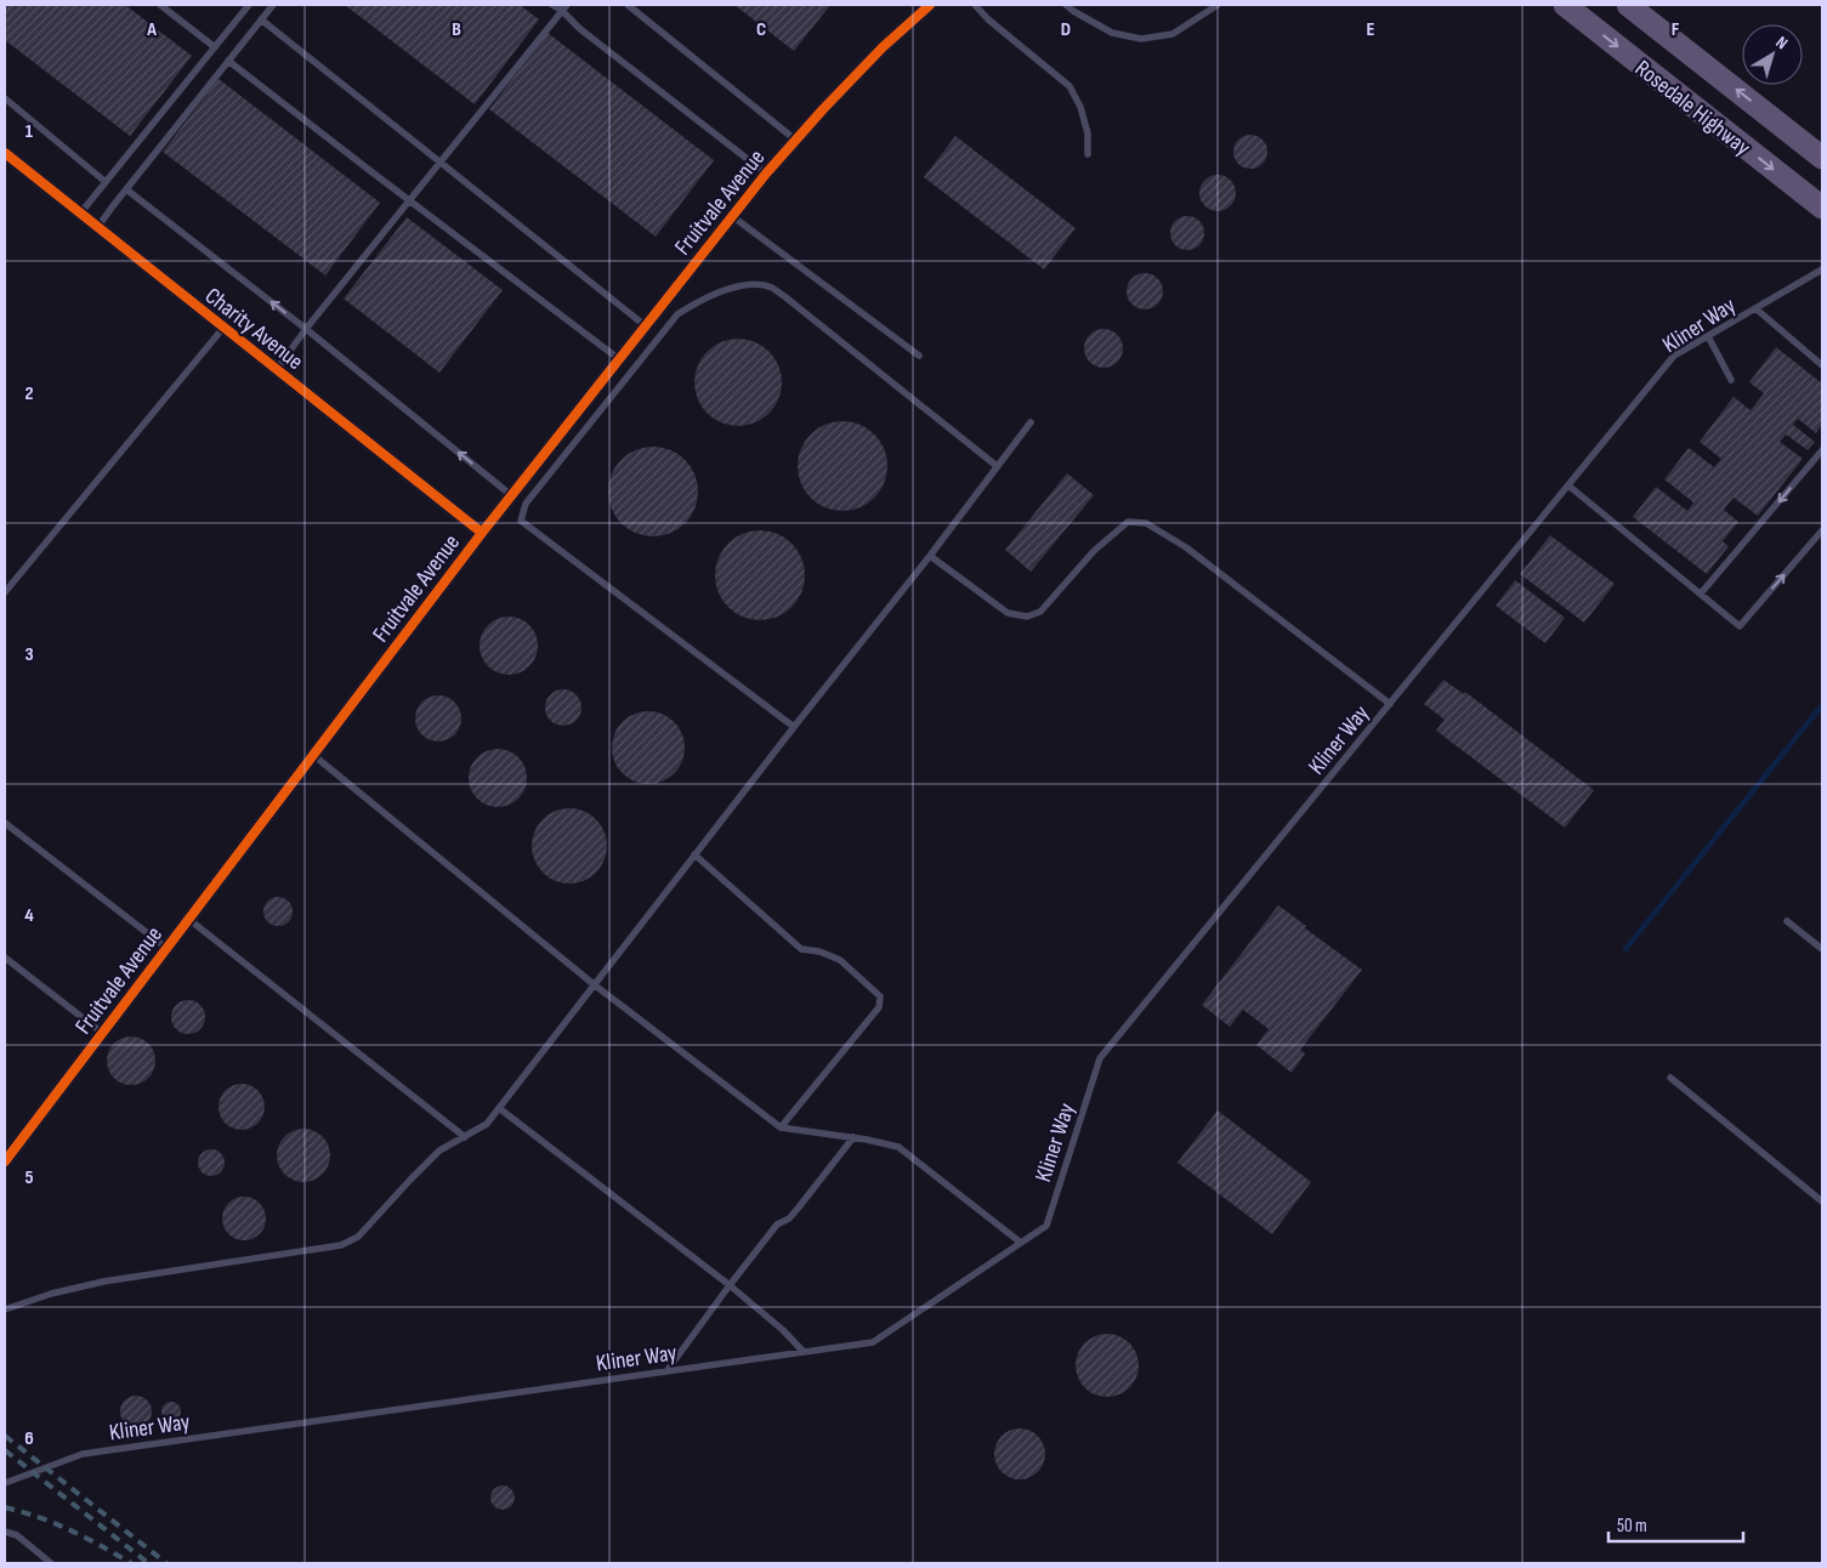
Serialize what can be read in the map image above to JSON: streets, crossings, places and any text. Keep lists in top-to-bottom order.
{
  "streets": {
    "main road": ["Rosedale Highway"],
    "street": ["Fruitvale Avenue", "Charity Avenue"],
    "lane": ["Kliner Way"]
  },
  "crossings": [
    ["Fruitvale Avenue", "Charity Avenue"]
  ],
  "scale_bar": "50 m",
  "north": "top right",
  "grid": {
    "columns": [
      "A",
      "B",
      "C",
      "D",
      "E",
      "F"
    ],
    "rows": [
      "1",
      "2",
      "3",
      "4",
      "5",
      "6"
    ]
  }
}
